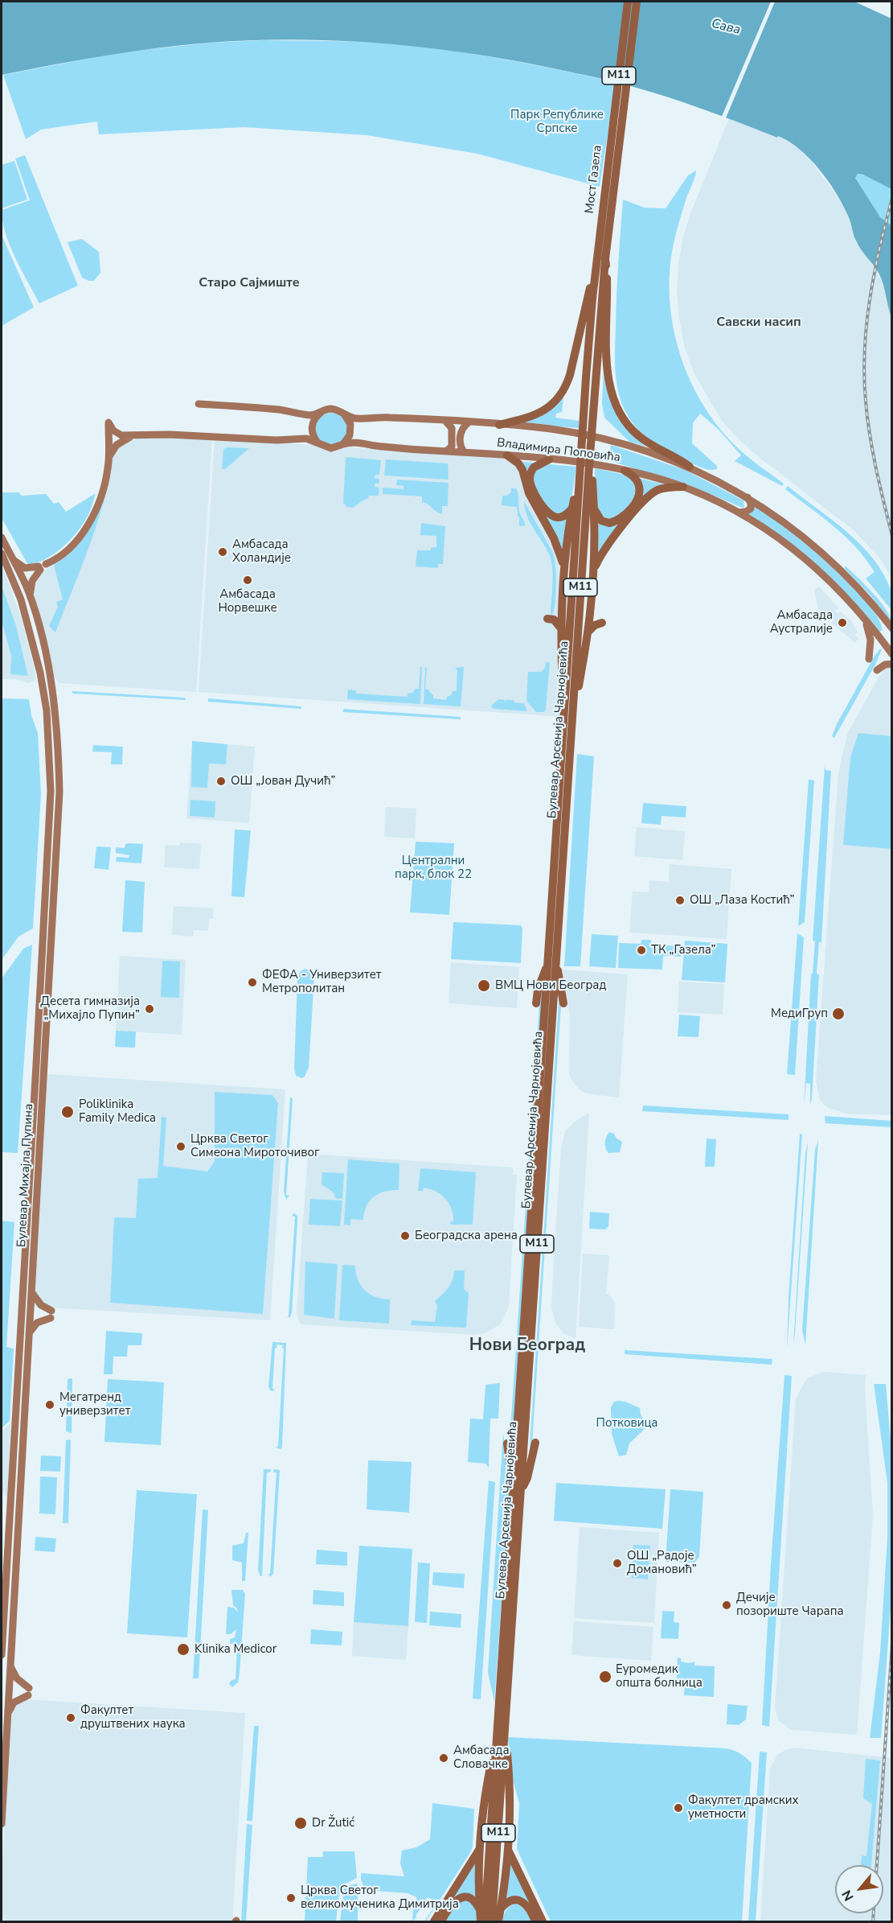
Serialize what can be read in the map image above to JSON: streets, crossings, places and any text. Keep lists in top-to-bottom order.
{
  "streets": {
    "highway": ["M11", "Мост Газела", "Булевар Арсенија Чарнојевића"],
    "main road": ["Владимира Поповића", "Булевар Михајла Пупина"]
  },
  "crossings": [
    ["M11", "Мост Газела"],
    ["M11", "Булевар Арсенија Чарнојевића"]
  ],
  "districts": ["Старо Сајмиште", "Савски насип", "Нови Београд"],
  "water": ["Сава"],
  "parks": ["Парк Републике Српске", "Централни парк, блок 22", "Потковица"],
  "places": [
    "Амбасада Холандије",
    "Амбасада Норвешке",
    "Амбасада Аустралије",
    "ОШ „Јован Дучић”",
    "ОШ „Лаза Костић”",
    "ТК „Газела”",
    "ФЕФА - Универзитет Метрополитан",
    "ВМЦ Нови Београд",
    "Десета гимназија „Михајло Пупин”",
    "МедиГруп",
    "Poliklinika Family Medica",
    "Црква Светог Симеона Мироточивог",
    "Београдска арена",
    "Мегатренд универзитет",
    "ОШ „Радоје Домановић”",
    "Дечије позориште Чарапа",
    "Klinika Medicor",
    "Еуромедик општа болница",
    "Факултет друштвених наука",
    "Амбасада Словачке",
    "Факултет драмских уметности",
    "Dr Žutić",
    "Црква Светог великомученика Димитрија"
  ],
  "north": "bottom left"
}
